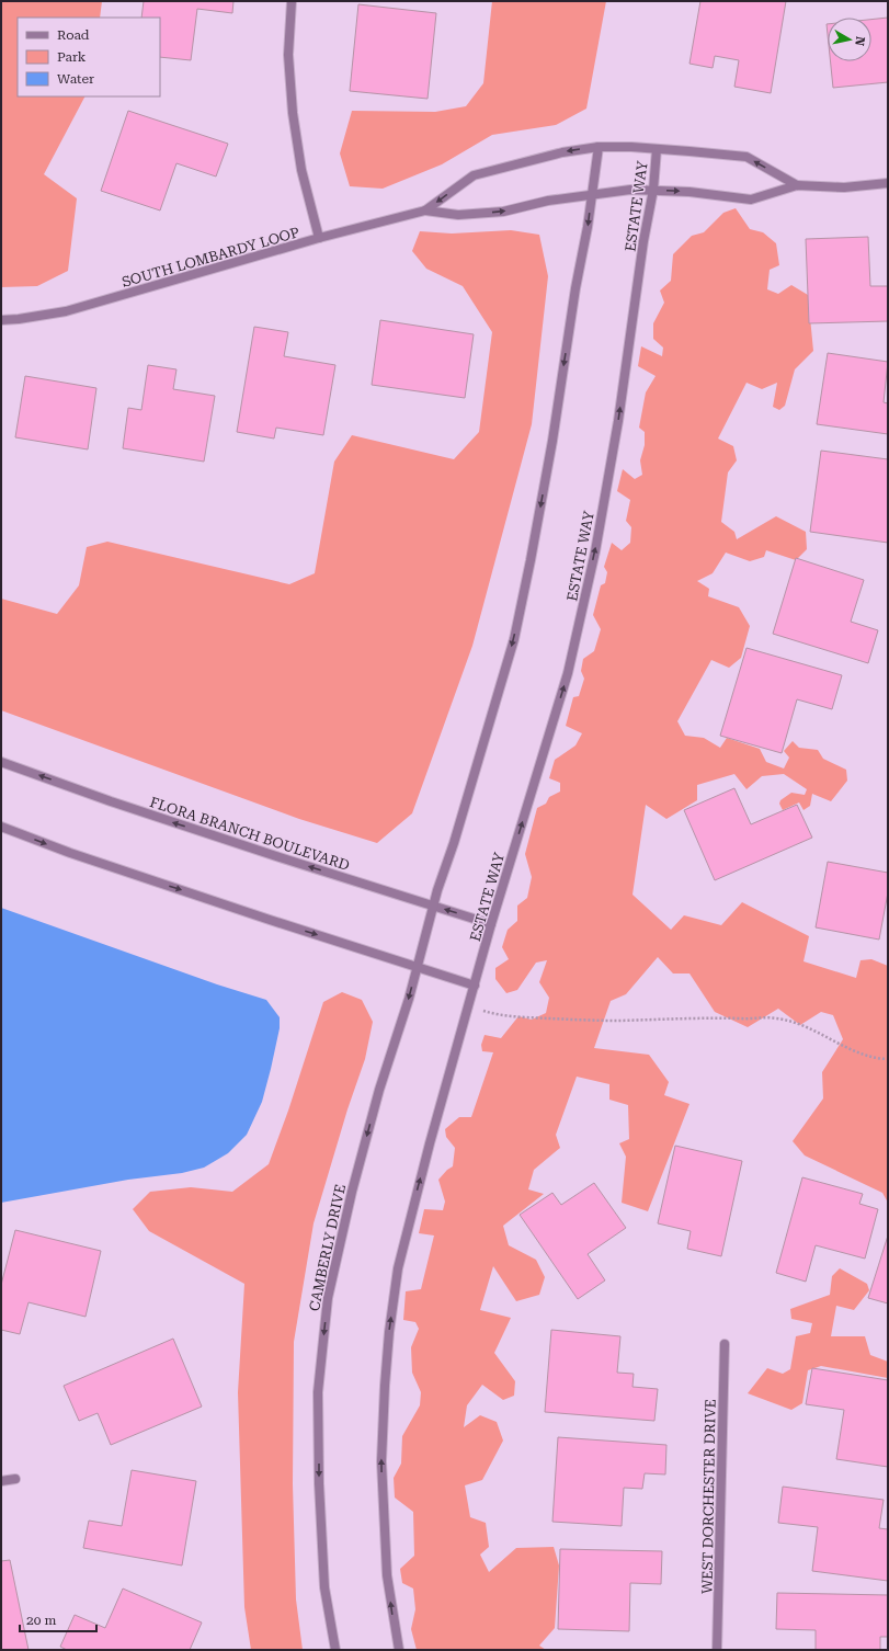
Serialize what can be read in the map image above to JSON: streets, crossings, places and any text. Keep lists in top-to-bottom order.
{
  "streets": {
    "street": [
      "ESTATE WAY",
      "SOUTH LOMBARDY LOOP",
      "FLORA BRANCH BOULEVARD",
      "CAMBERLY DRIVE",
      "WEST DORCHESTER DRIVE"
    ]
  },
  "crossings": [
    ["ESTATE WAY", "SOUTH LOMBARDY LOOP"],
    ["ESTATE WAY", "FLORA BRANCH BOULEVARD"],
    ["FLORA BRANCH BOULEVARD", "CAMBERLY DRIVE"]
  ],
  "legend": ["Road", "Park", "Water"],
  "scale_bar": "20 m",
  "north": "right"
}
